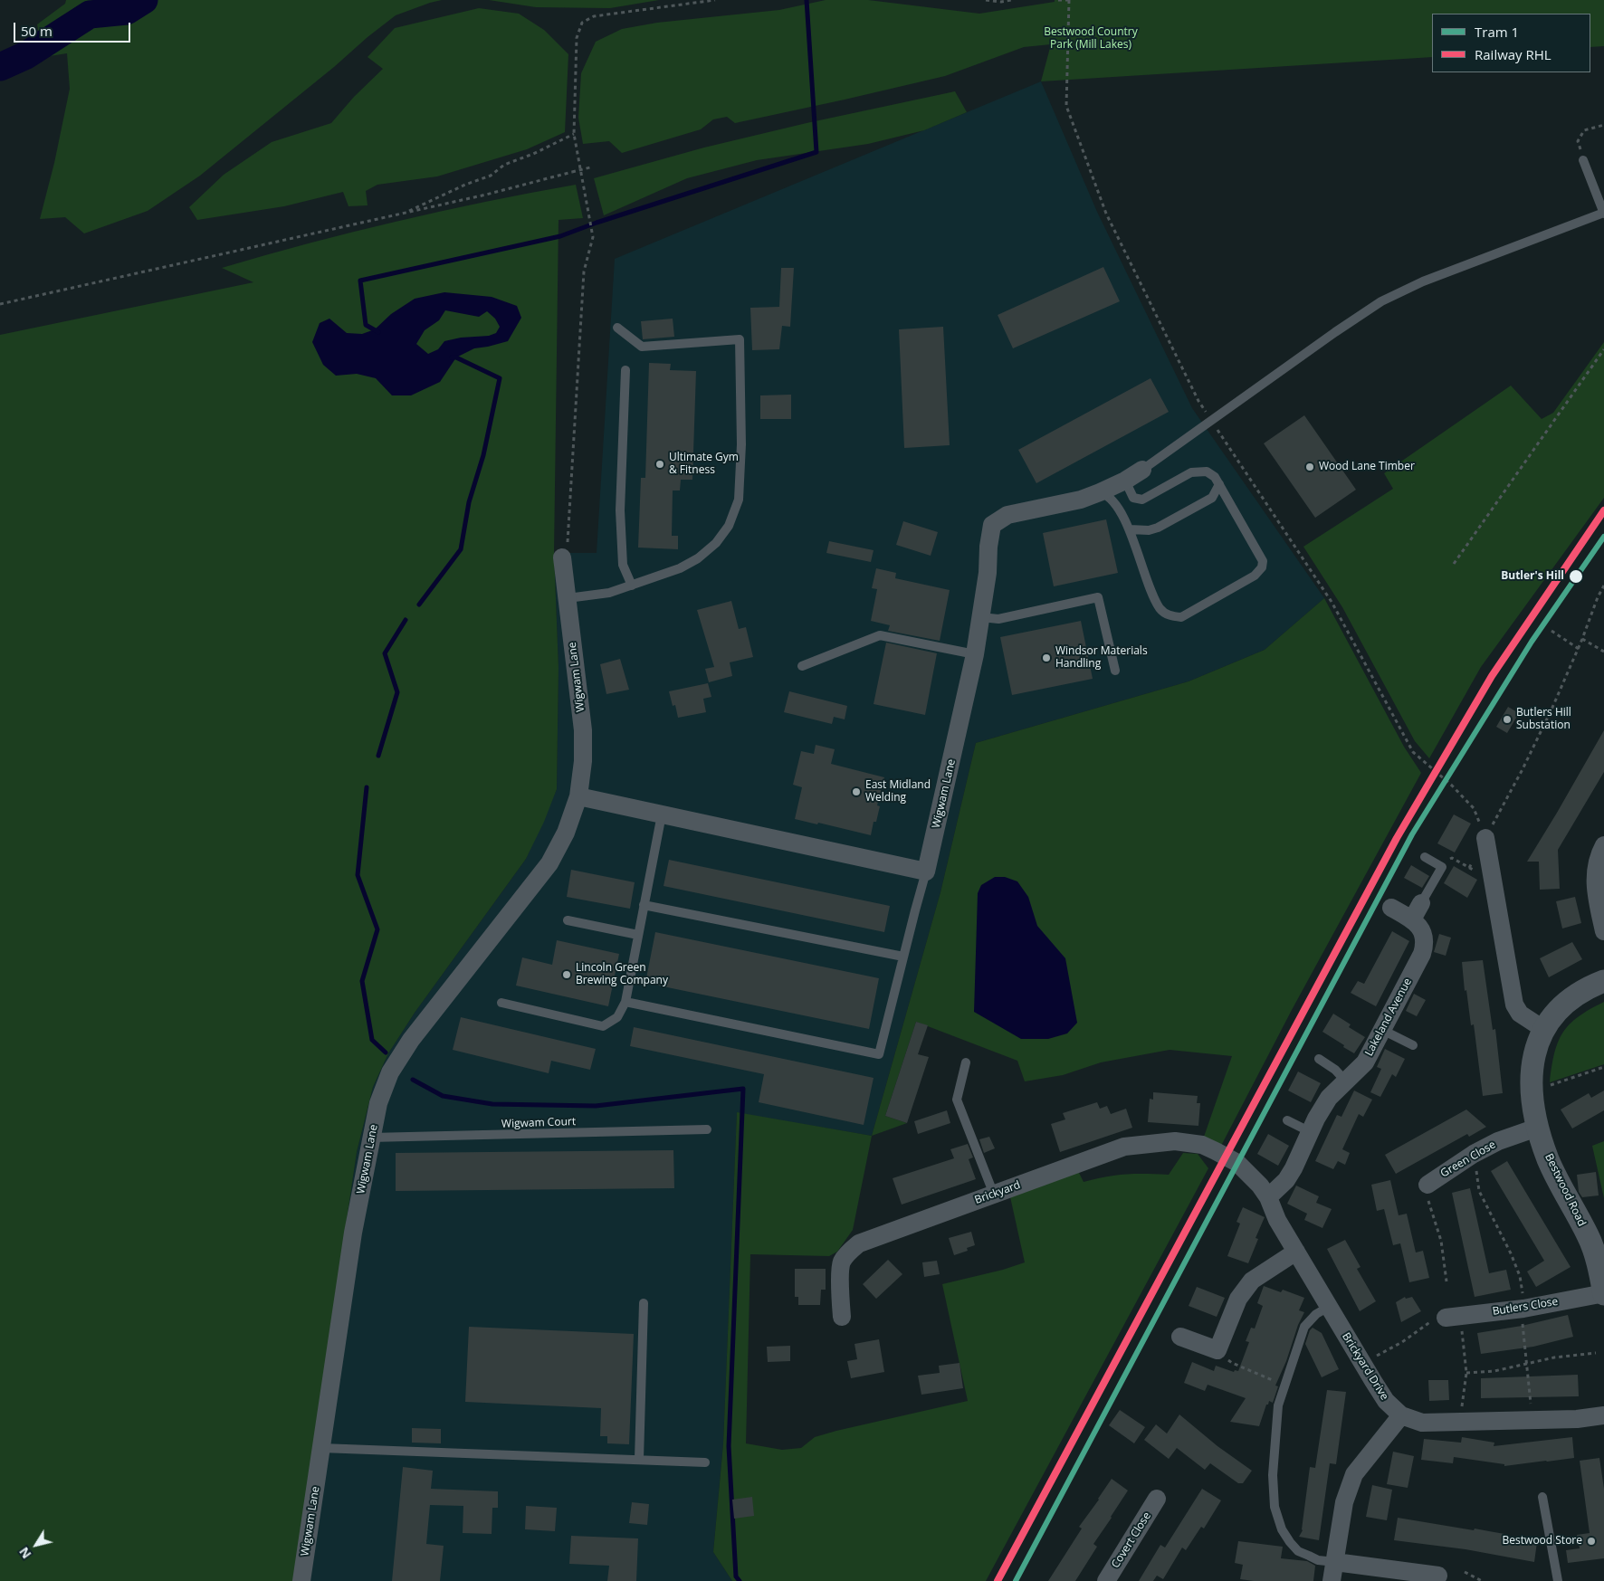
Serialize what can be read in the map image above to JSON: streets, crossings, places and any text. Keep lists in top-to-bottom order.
{
  "streets": {
    "street": [
      "Wigwam Lane",
      "Lakeland Avenue",
      "Green Close",
      "Bestwood Road",
      "Brickyard",
      "Butlers Close",
      "Brickyard Drive",
      "Covert Close"
    ],
    "lane": ["Wigwam Court"]
  },
  "crossings": [
    ["Wigwam Lane", "Wigwam Court"],
    ["Lakeland Avenue", "Brickyard Drive"],
    ["Green Close", "Bestwood Road"],
    ["Bestwood Road", "Butlers Close"],
    ["Brickyard", "Brickyard Drive"]
  ],
  "parks": ["Bestwood Country Park (Mill Lakes)"],
  "places": [
    "Ultimate Gym & Fitness",
    "Wood Lane Timber",
    "Butler's Hill",
    "Windsor Materials Handling",
    "Butlers Hill Substation",
    "East Midland Welding",
    "Lincoln Green Brewing Company",
    "Bestwood Store"
  ],
  "lines": ["rail line RHL", "tram line 1"],
  "legend": ["Tram 1", "Railway RHL"],
  "scale_bar": "50 m",
  "north": "bottom left"
}
